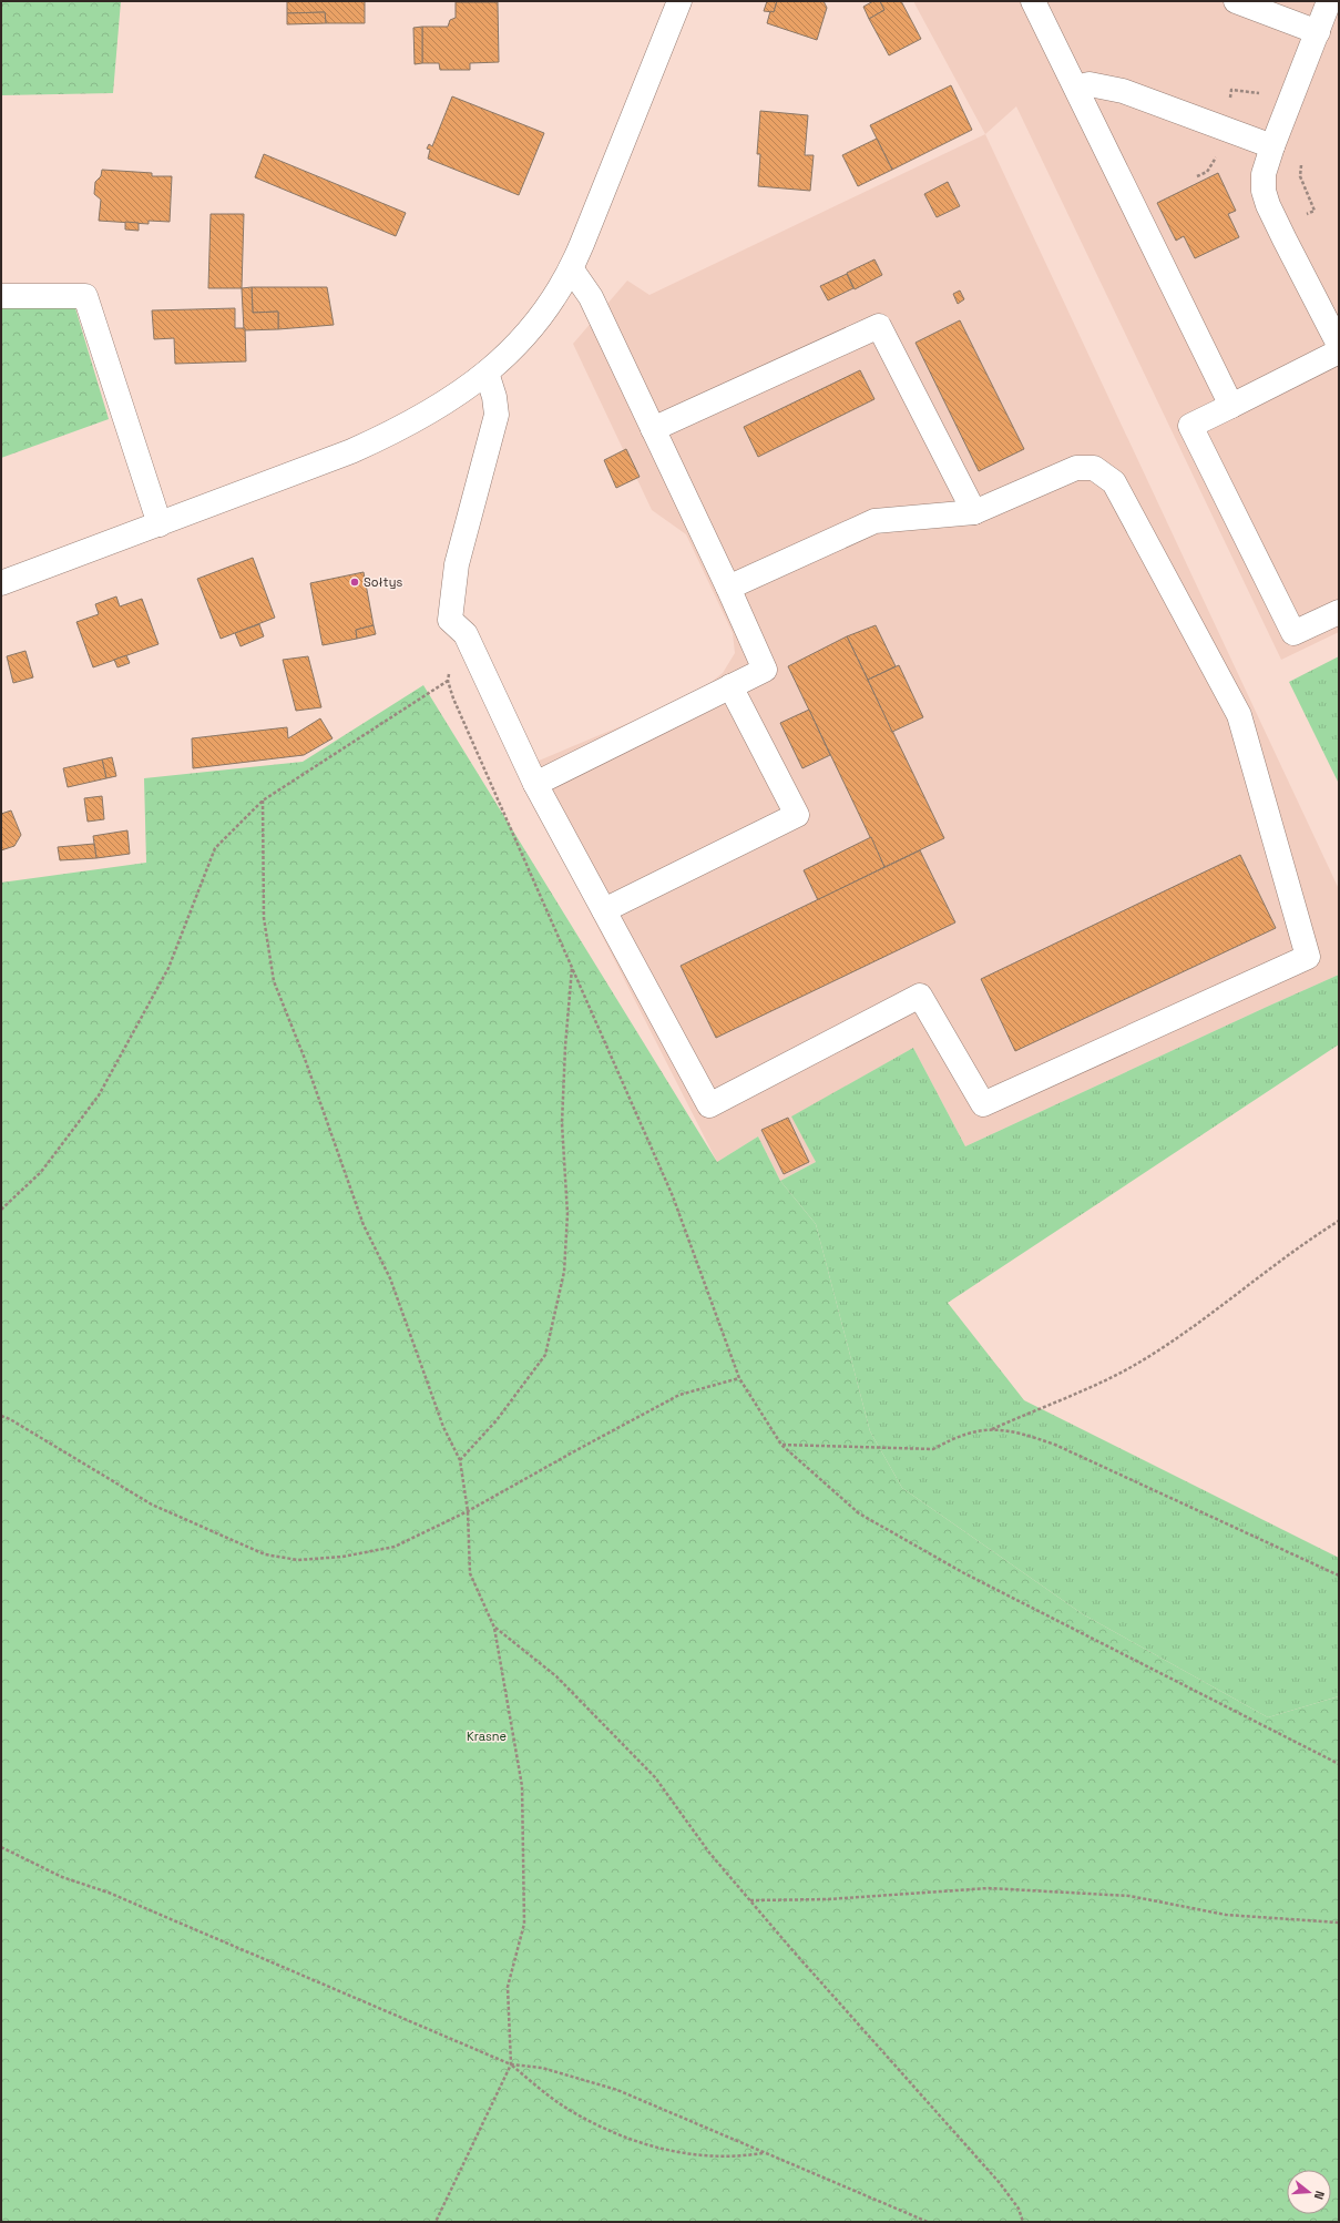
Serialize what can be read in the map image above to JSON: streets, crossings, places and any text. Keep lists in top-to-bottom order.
{
  "parks": ["Krasne"],
  "places": ["Sołtys"],
  "north": "right"
}
